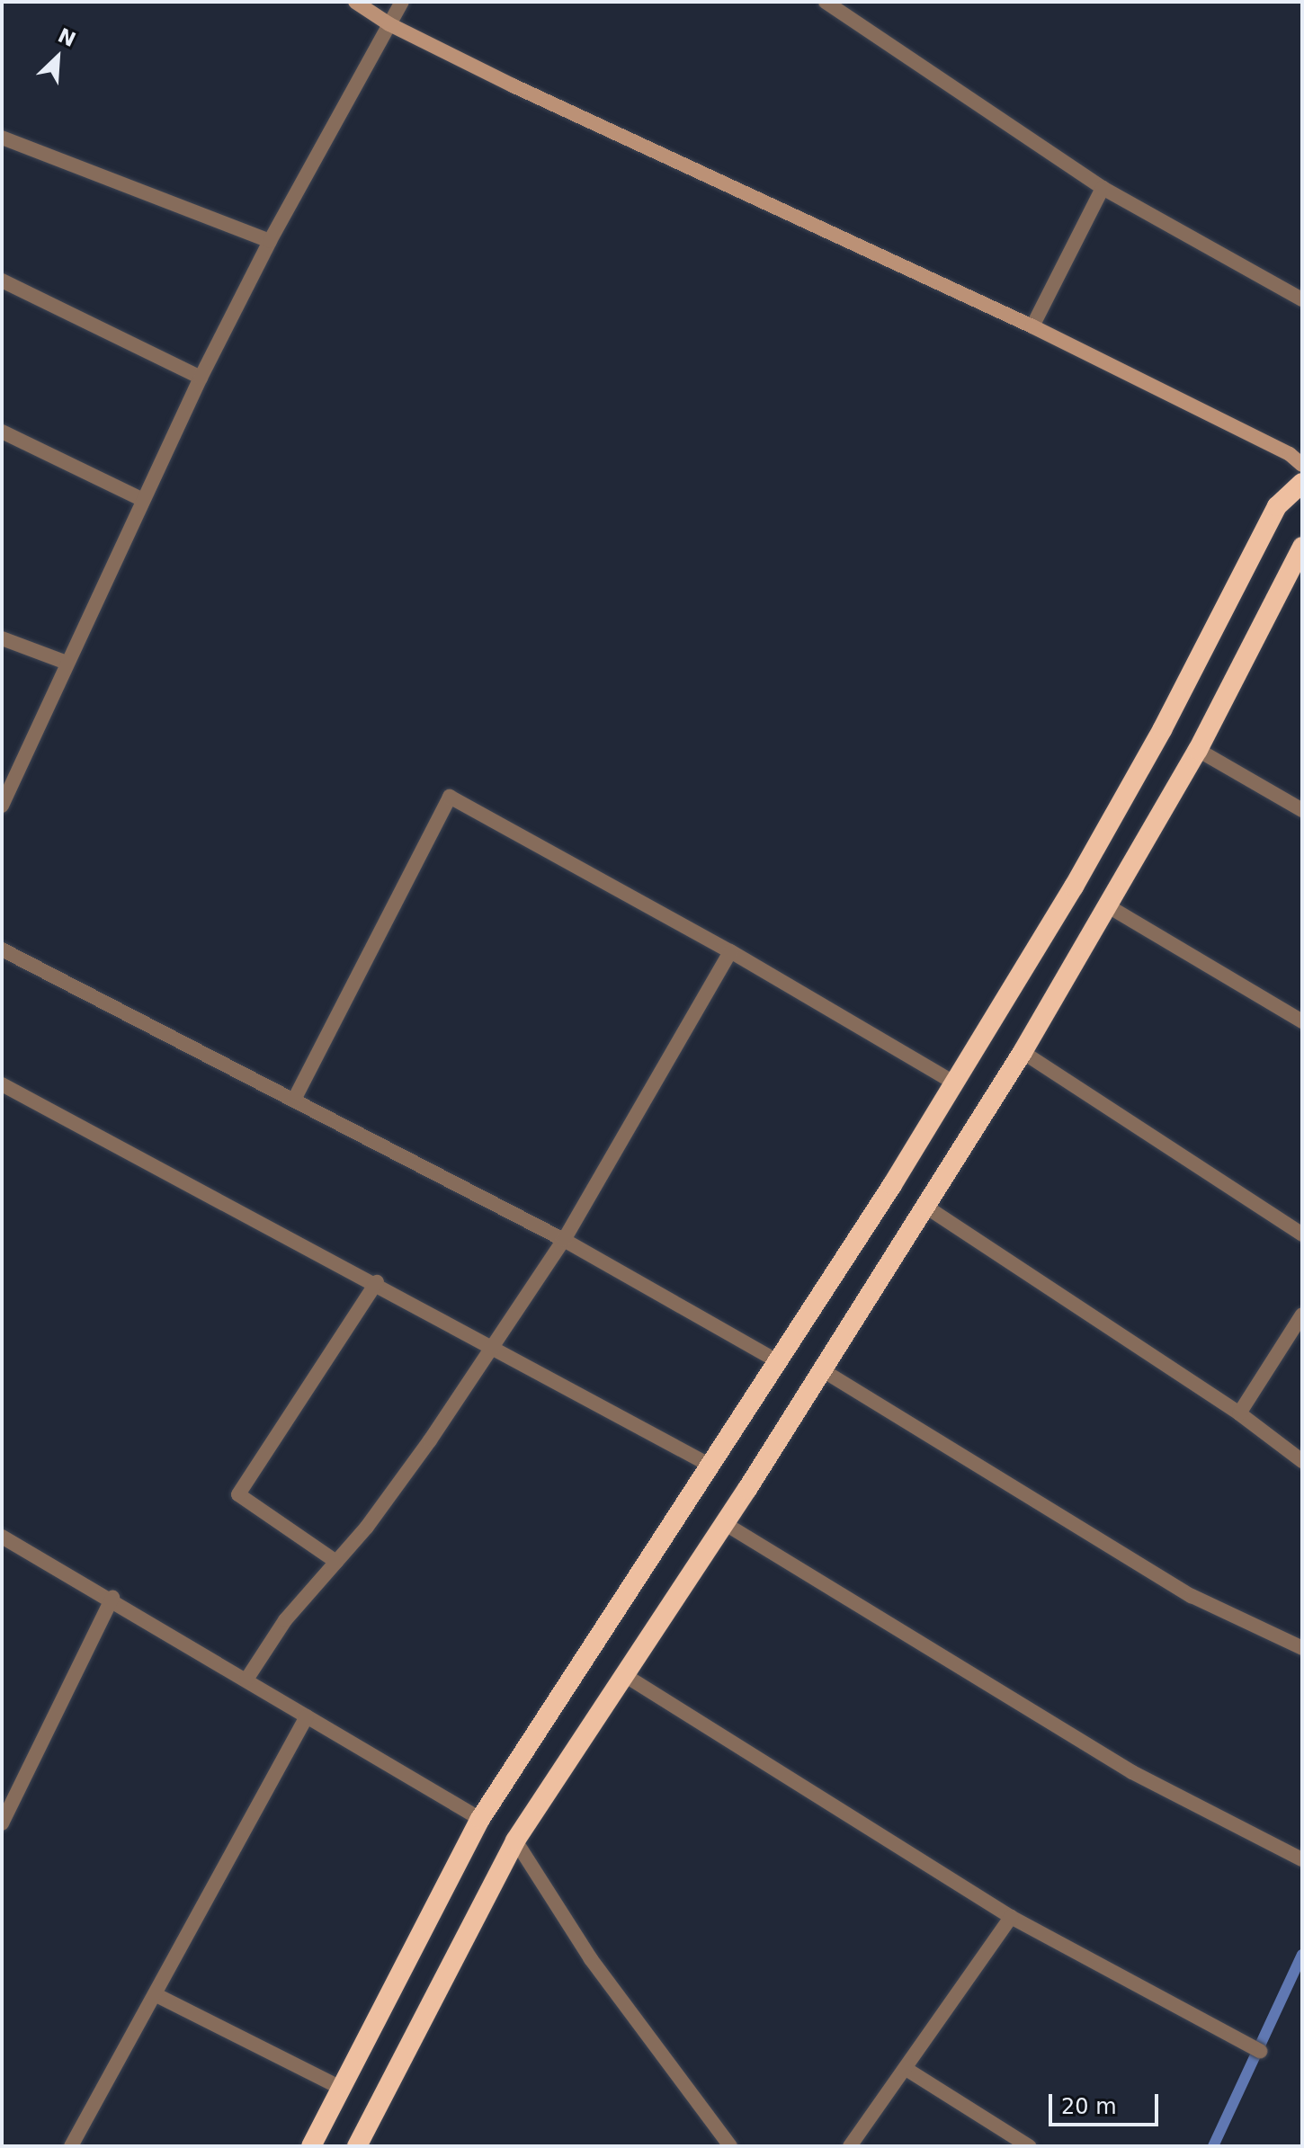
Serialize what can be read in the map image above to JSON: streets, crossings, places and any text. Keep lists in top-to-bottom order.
{
  "scale_bar": "20 m",
  "north": "top right"
}
